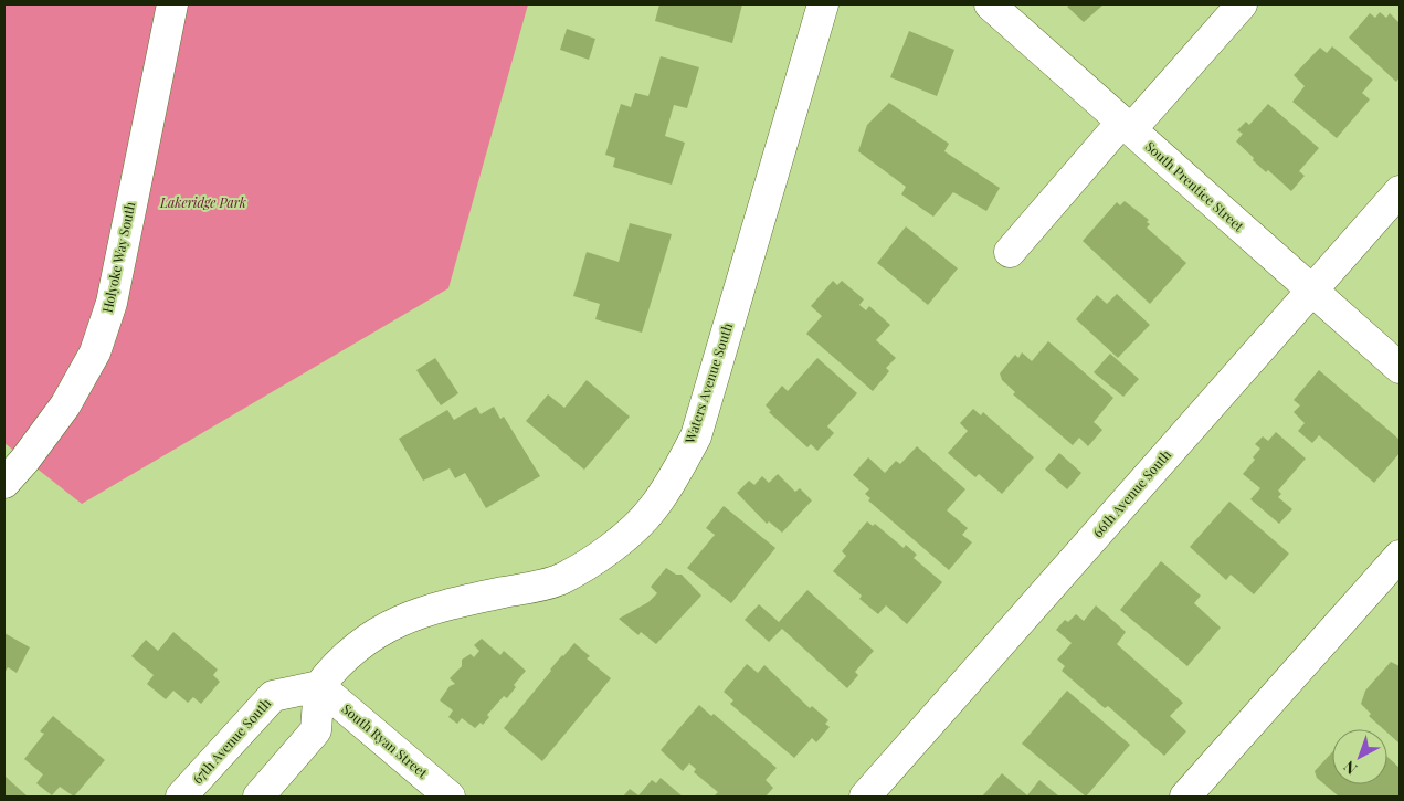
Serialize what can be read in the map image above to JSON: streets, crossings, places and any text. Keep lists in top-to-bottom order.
{
  "streets": {
    "street": [
      "South Prentice Street",
      "Holyoke Way South",
      "Waters Avenue South",
      "66th Avenue South",
      "67th Avenue South",
      "South Ryan Street"
    ]
  },
  "crossings": [
    ["South Prentice Street", "66th Avenue South"],
    ["Waters Avenue South", "67th Avenue South"],
    ["Waters Avenue South", "South Ryan Street"],
    ["67th Avenue South", "South Ryan Street"]
  ],
  "parks": ["Lakeridge Park"],
  "north": "bottom left"
}
